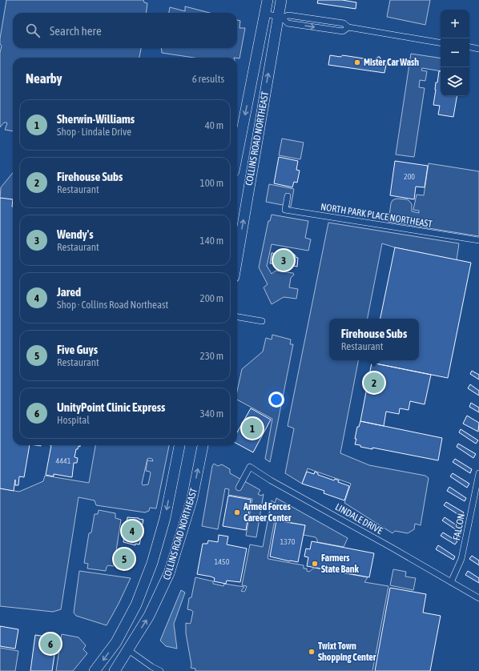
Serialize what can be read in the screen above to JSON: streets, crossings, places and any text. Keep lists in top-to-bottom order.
{
  "streets": {
    "highway": ["COLLINS ROAD NORTHEAST"],
    "street": ["NORTH PARK PLACE NORTHEAST", "LINDALE DRIVE", "FALCON"]
  },
  "crossings": [
    ["LINDALE DRIVE", "FALCON"]
  ],
  "places": [
    "Mister Car Wash",
    "Armed Forces Career Center",
    "Farmers State Bank",
    "Twixt Town Shopping Center"
  ],
  "house_numbers": [
    "200",
    "4441",
    "1370",
    "1450"
  ],
  "page": {
    "map_buttons": ["+", "−"],
    "search": "Search here",
    "heading": ["Nearby", "6 results"],
    "list": [
      {
        "mark": "1",
        "name": "Sherwin-Williams",
        "note": "Shop · Lindale Drive",
        "value": "40 m"
      },
      {
        "mark": "2",
        "name": "Firehouse Subs",
        "note": "Restaurant",
        "value": "100 m"
      },
      {
        "mark": "3",
        "name": "Wendy's",
        "note": "Restaurant",
        "value": "140 m"
      },
      {
        "mark": "4",
        "name": "Jared",
        "note": "Shop · Collins Road Northeast",
        "value": "200 m"
      },
      {
        "mark": "5",
        "name": "Five Guys",
        "note": "Restaurant",
        "value": "230 m"
      },
      {
        "mark": "6",
        "name": "UnityPoint Clinic Express",
        "note": "Hospital",
        "value": "340 m"
      }
    ],
    "pins": [
      "3",
      "2",
      "1",
      "4",
      "5",
      "6"
    ],
    "popup": ["Firehouse Subs", "Restaurant"]
  }
}
